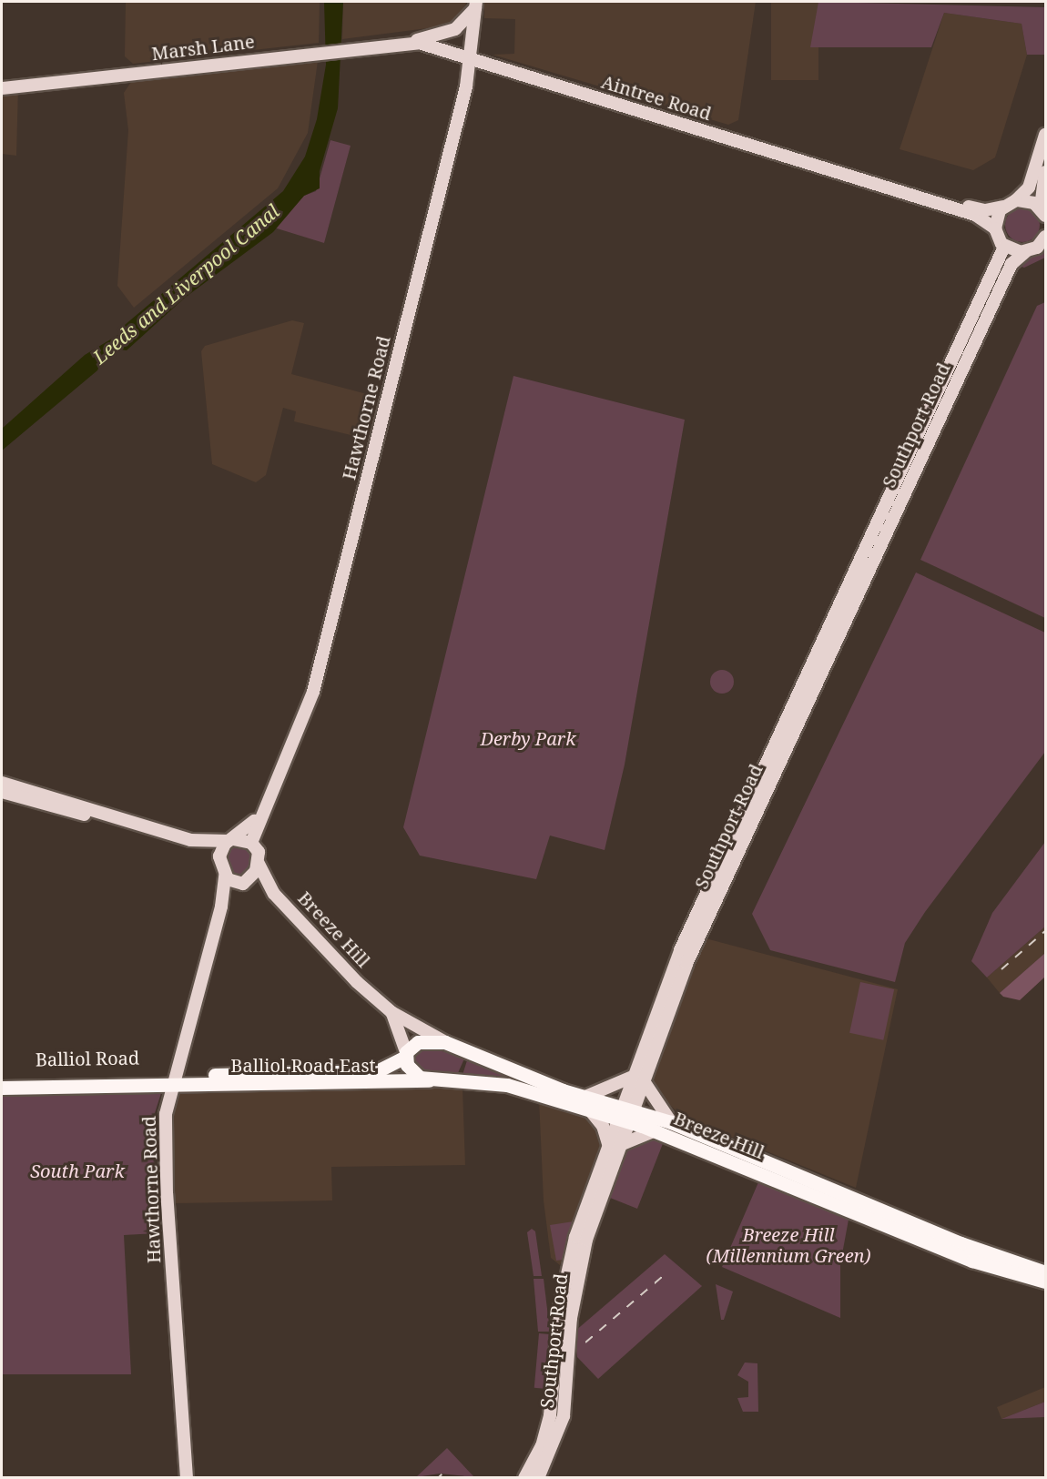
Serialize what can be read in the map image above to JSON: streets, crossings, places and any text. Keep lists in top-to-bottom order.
{
  "streets": {
    "highway": ["Breeze Hill", "Balliol Road", "Balliol Road East"],
    "main road": [
      "Marsh Lane",
      "Aintree Road",
      "Hawthorne Road",
      "Southport Road"
    ]
  },
  "crossings": [
    ["Marsh Lane", "Aintree Road"],
    ["Marsh Lane", "Hawthorne Road"],
    ["Aintree Road", "Hawthorne Road"],
    ["Hawthorne Road", "Breeze Hill"],
    ["Hawthorne Road", "Balliol Road"],
    ["Hawthorne Road", "Balliol Road East"],
    ["Southport Road", "Breeze Hill"],
    ["Breeze Hill", "Balliol Road East"],
    ["Balliol Road", "Balliol Road East"]
  ],
  "water": ["Leeds and Liverpool Canal"],
  "parks": ["Derby Park", "South Park", "Breeze Hill (Millennium Green)"]
}
